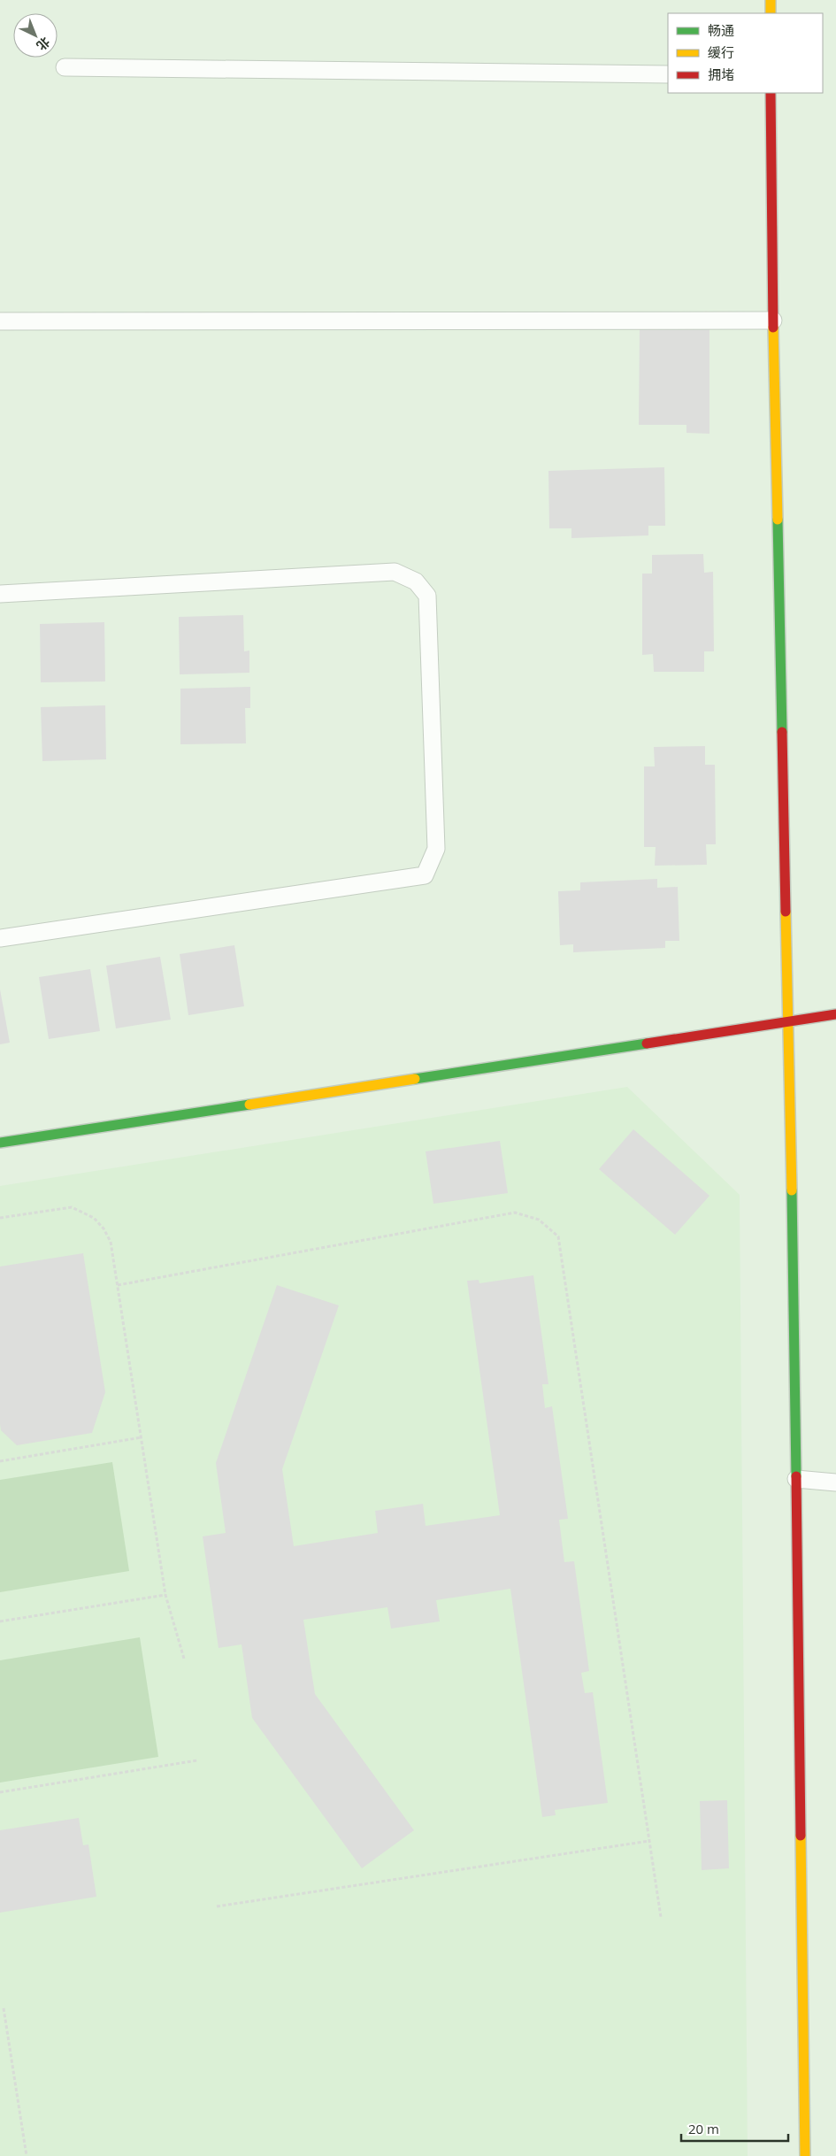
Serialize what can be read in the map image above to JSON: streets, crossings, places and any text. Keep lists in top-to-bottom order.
{
  "legend": ["畅通", "缓行", "拥堵"],
  "scale_bar": "20 m",
  "north": "bottom right"
}
